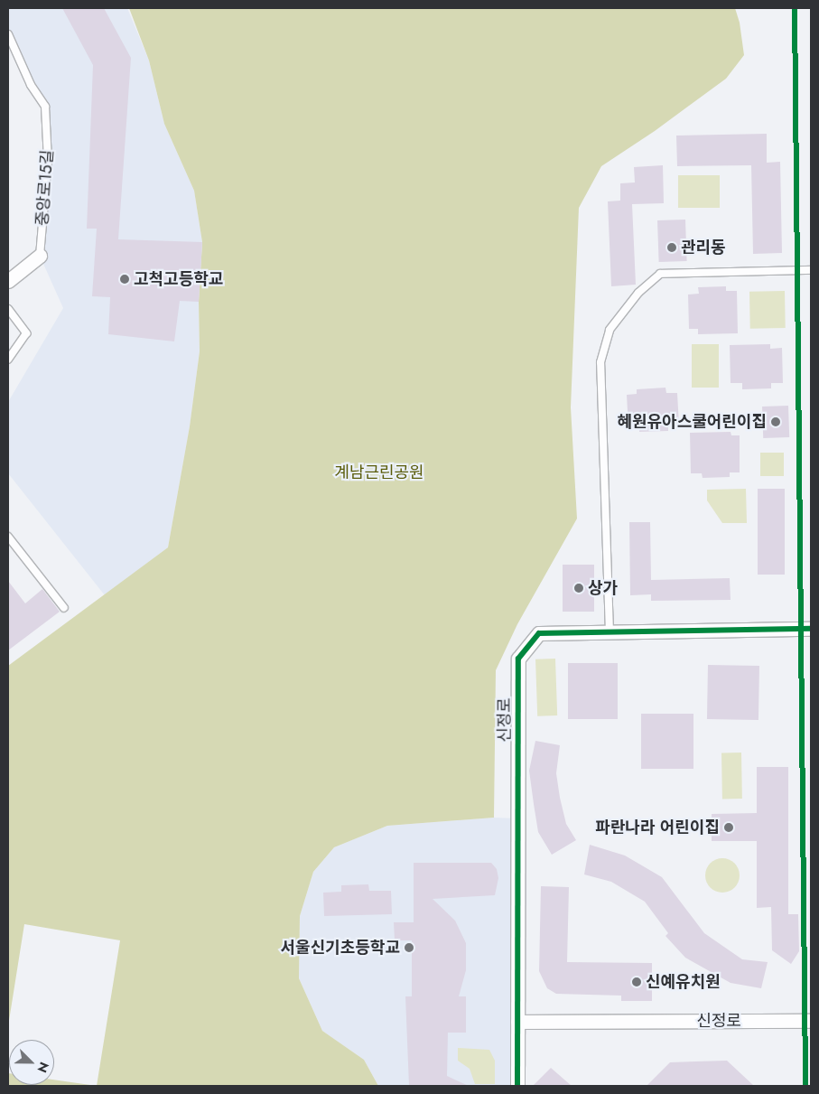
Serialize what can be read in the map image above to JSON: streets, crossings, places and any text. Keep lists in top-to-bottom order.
{
  "streets": {
    "street": ["중앙로15길", "신정로"]
  },
  "parks": ["계남근린공원"],
  "places": [
    "관리동",
    "고척고등학교",
    "혜원유아스쿨어린이집",
    "상가",
    "파란나라 어린이집",
    "서울신기초등학교",
    "신예유치원"
  ],
  "north": "bottom right"
}
